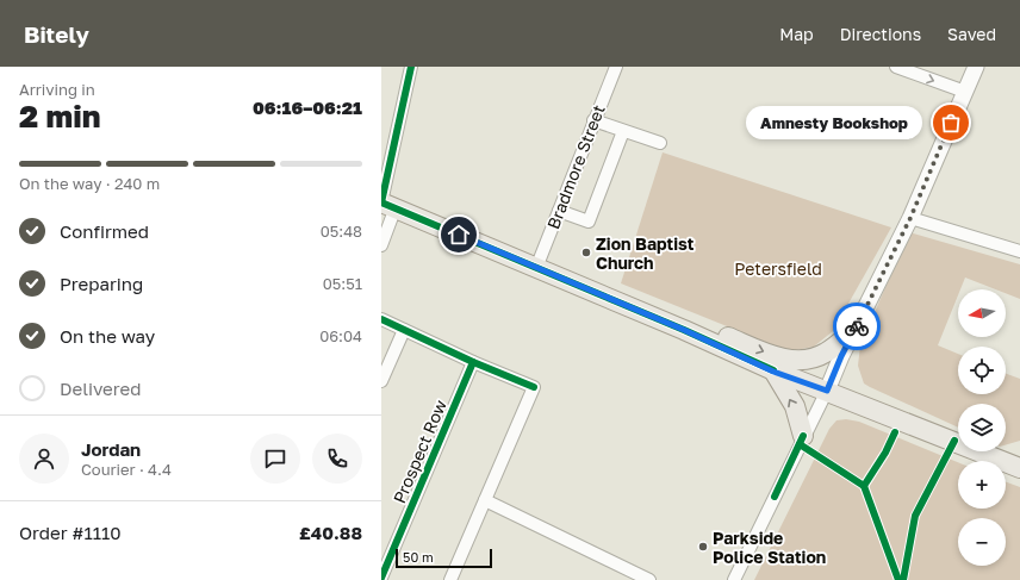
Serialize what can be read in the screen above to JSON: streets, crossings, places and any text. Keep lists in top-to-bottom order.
{
  "streets": {
    "street": ["Bradmore Street", "Prospect Row"]
  },
  "parks": ["Petersfield"],
  "places": ["Amnesty Bookshop", "Zion Baptist Church", "Parkside Police Station"],
  "scale_bar": "50 m",
  "north": "left",
  "page": {
    "header": "Bitely",
    "nav": ["Map", "Directions", "Saved"],
    "heading": ["2 min", "Arriving in", "06:16–06:21"],
    "panel": [
      "Jordan",
      "Courier · 4.4",
      "Order #1110",
      "£40.88"
    ],
    "bubble": "Amnesty Bookshop",
    "bar": "On the way · 240 m",
    "list": [
      ["Confirmed", "05:48"],
      ["Preparing", "05:51"],
      ["On the way", "06:04"],
      "Delivered"
    ],
    "map_buttons": ["+", "−"],
    "scale": "50 m"
  }
}
